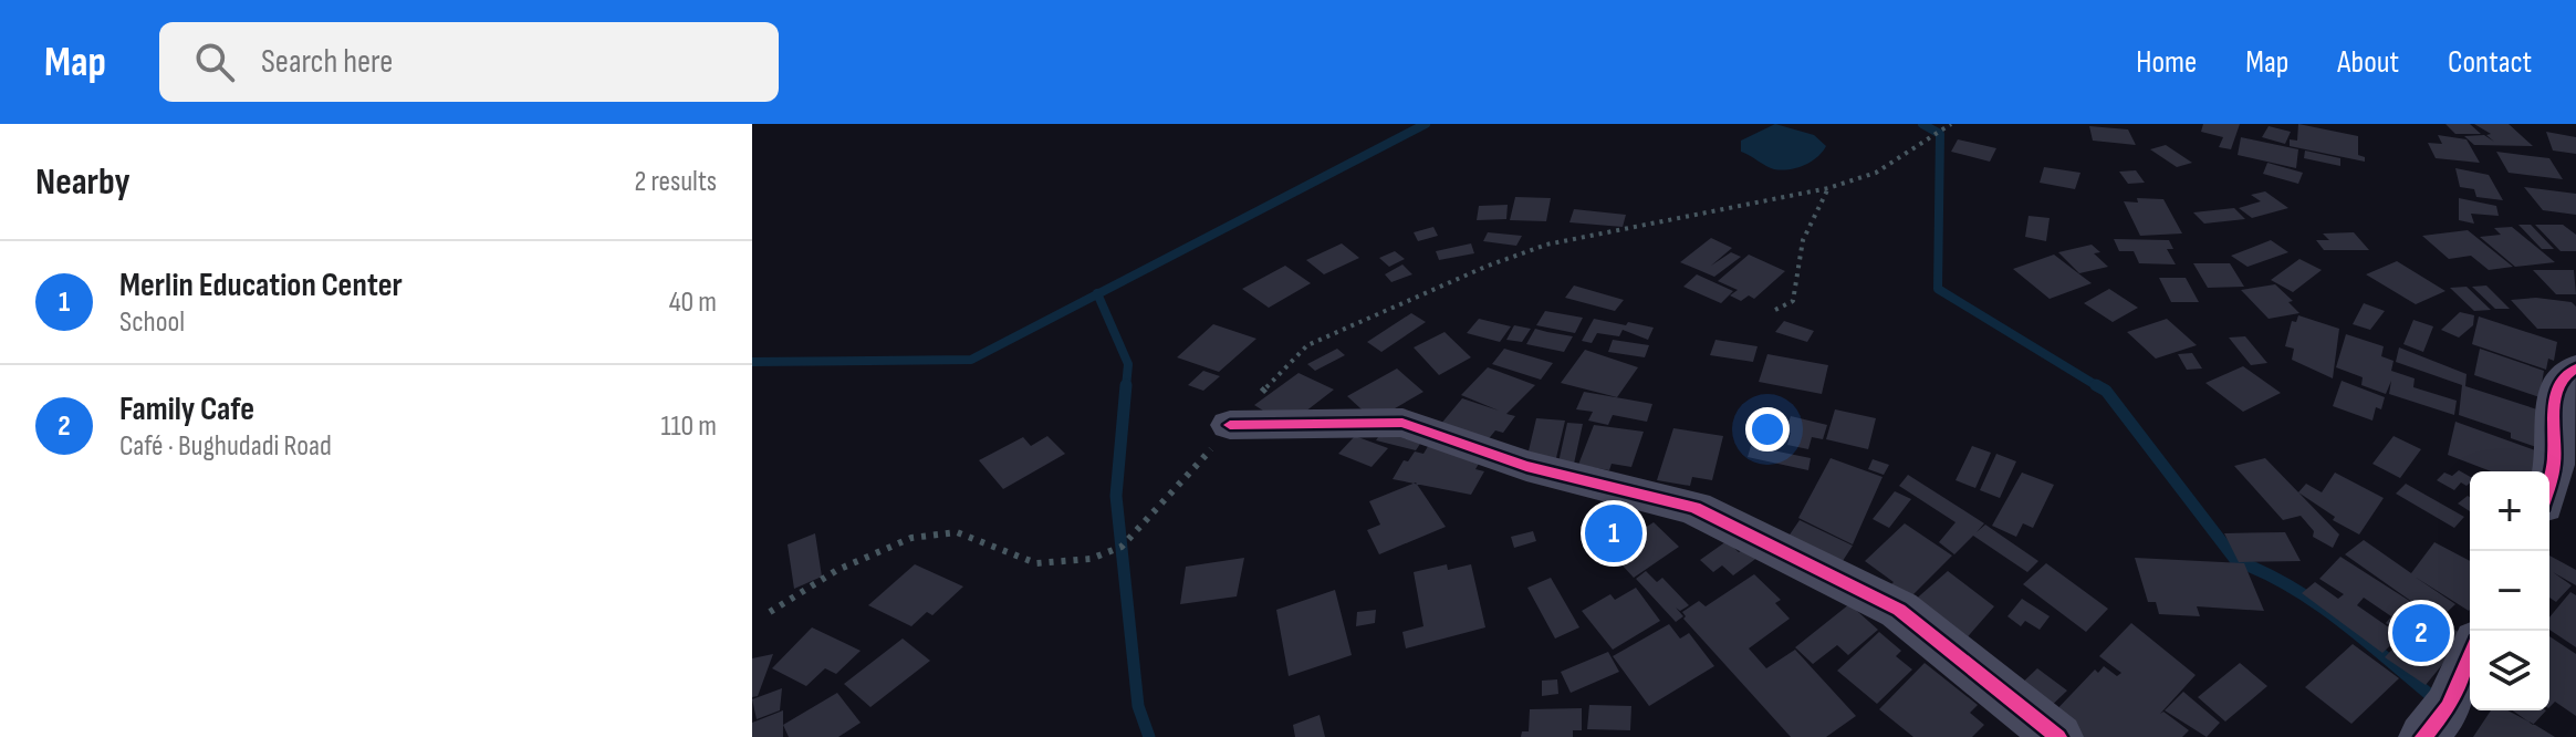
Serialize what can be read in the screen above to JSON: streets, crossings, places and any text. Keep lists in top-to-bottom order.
{
  "page": {
    "header": "Map",
    "search": "Search here",
    "nav": [
      "Home",
      "Map",
      "About",
      "Contact"
    ],
    "heading": ["Nearby", "2 results"],
    "list": [
      {
        "mark": "1",
        "name": "Merlin Education Center",
        "note": "School",
        "value": "40 m"
      },
      {
        "mark": "2",
        "name": "Family Cafe",
        "note": "Café · Bughudadi Road",
        "value": "110 m"
      }
    ],
    "map_buttons": ["+", "−"],
    "pins": ["1", "2"]
  }
}
